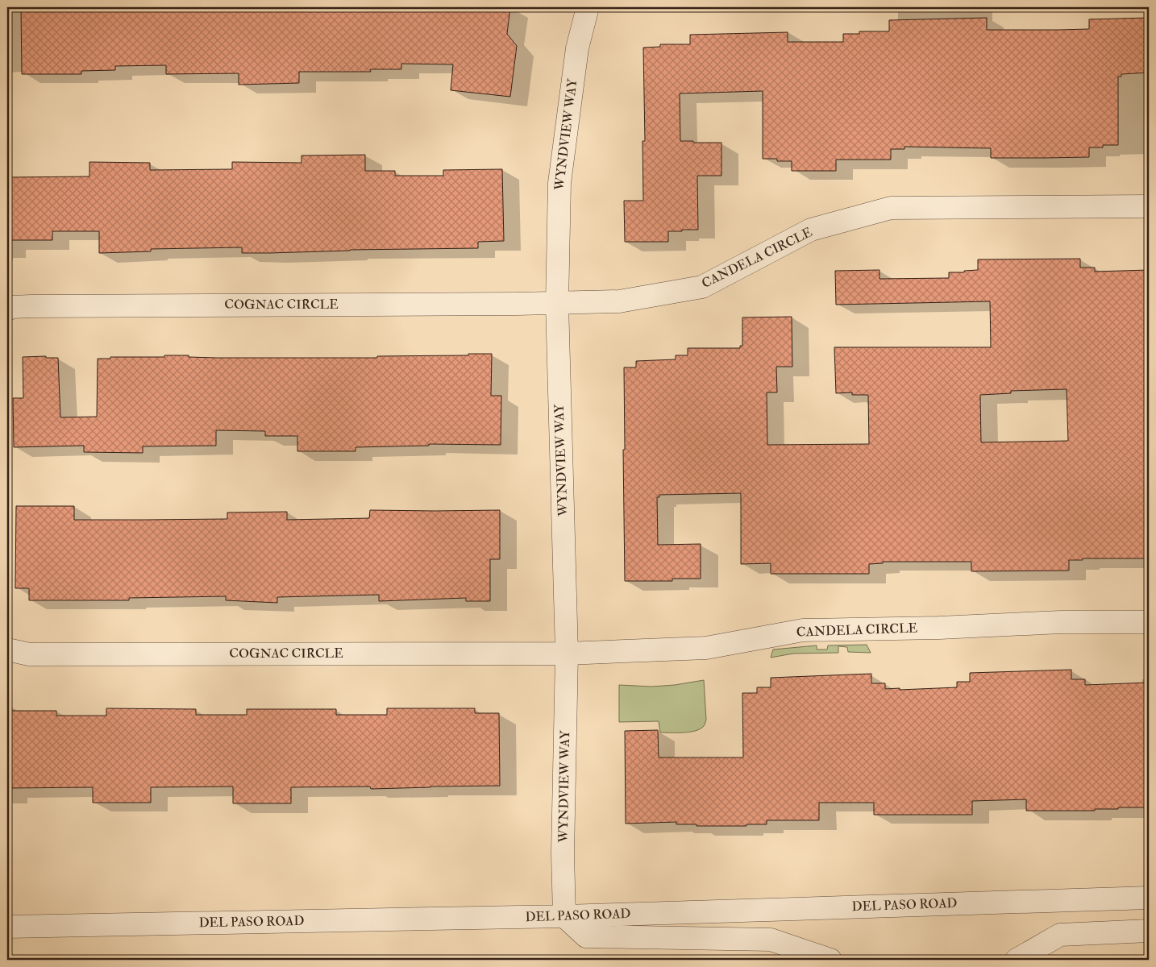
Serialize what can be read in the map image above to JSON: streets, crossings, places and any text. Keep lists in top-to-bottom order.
{
  "streets": {
    "street": [
      "WYNDVIEW WAY",
      "CANDELA CIRCLE",
      "COGNAC CIRCLE",
      "DEL PASO ROAD"
    ]
  },
  "crossings": [
    ["WYNDVIEW WAY", "CANDELA CIRCLE"],
    ["WYNDVIEW WAY", "COGNAC CIRCLE"],
    ["WYNDVIEW WAY", "DEL PASO ROAD"],
    ["CANDELA CIRCLE", "COGNAC CIRCLE"]
  ]
}
